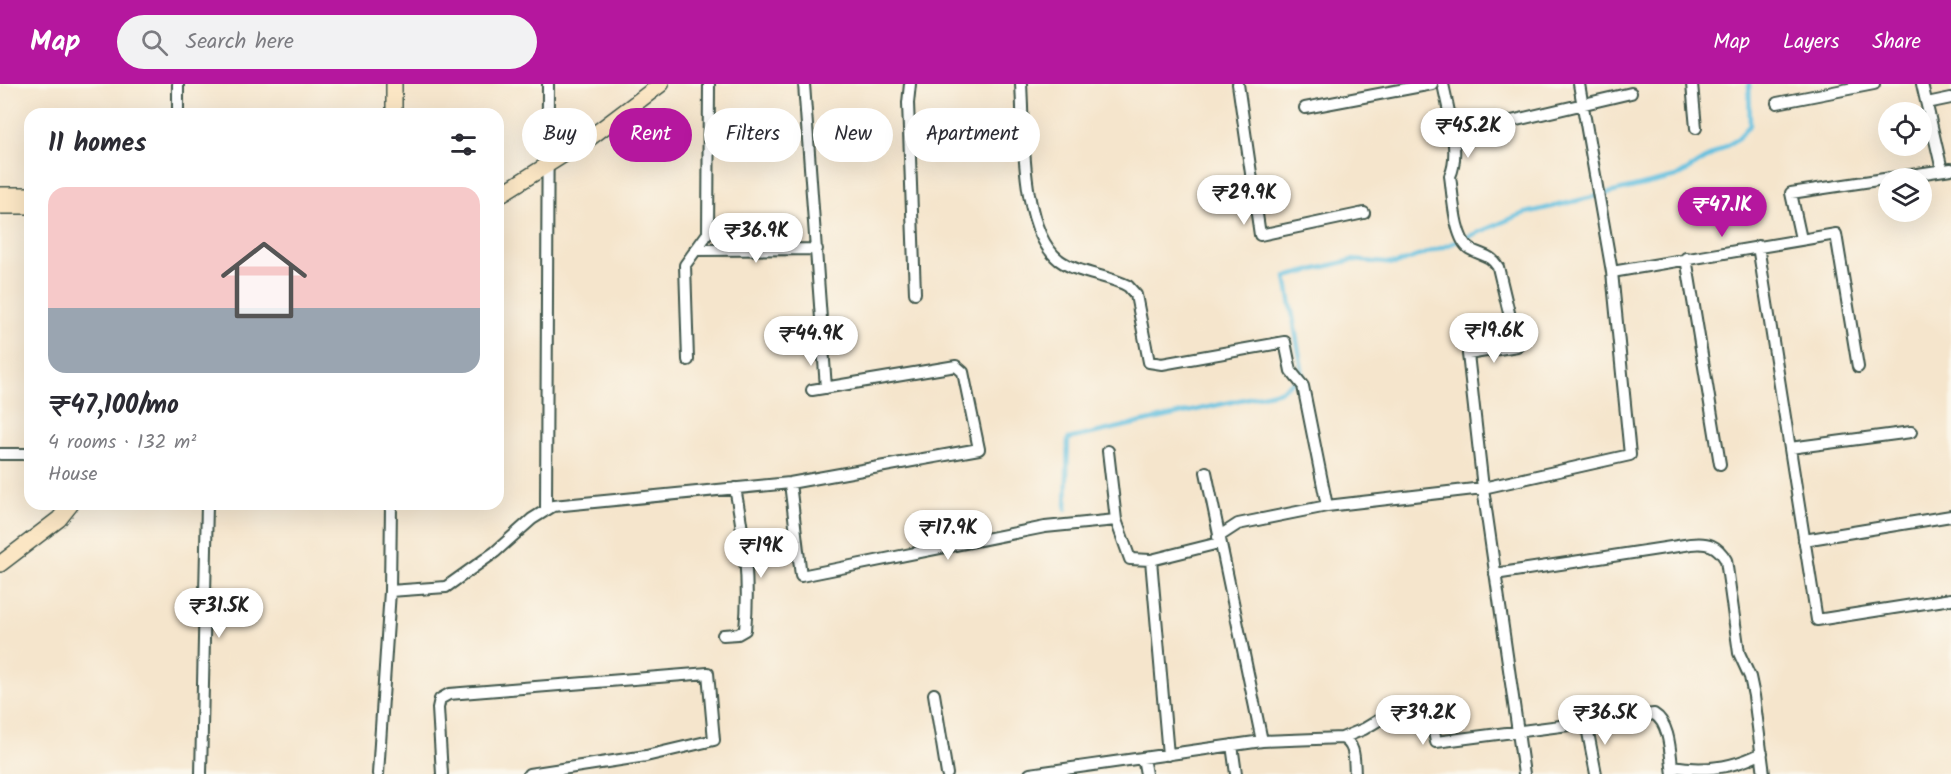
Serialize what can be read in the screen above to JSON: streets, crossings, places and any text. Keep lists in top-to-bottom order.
{
  "page": {
    "header": "Map",
    "search": "Search here",
    "nav": ["Map", "Layers", "Share"],
    "price": [
      "₹45.2K",
      "₹29.9K",
      "₹47.1K",
      "₹36.9K",
      "₹19.6K",
      "₹44.9K",
      "₹17.9K",
      "₹19K",
      "₹31.5K",
      "₹39.2K",
      "₹36.5K"
    ],
    "chip": [
      "Buy",
      "Rent",
      "Filters",
      "New",
      "Apartment"
    ],
    "heading": "11 homes",
    "list": [
      {
        "name": "₹47,100/mo",
        "note": "4 rooms · 132 m² · House"
      }
    ]
  }
}
